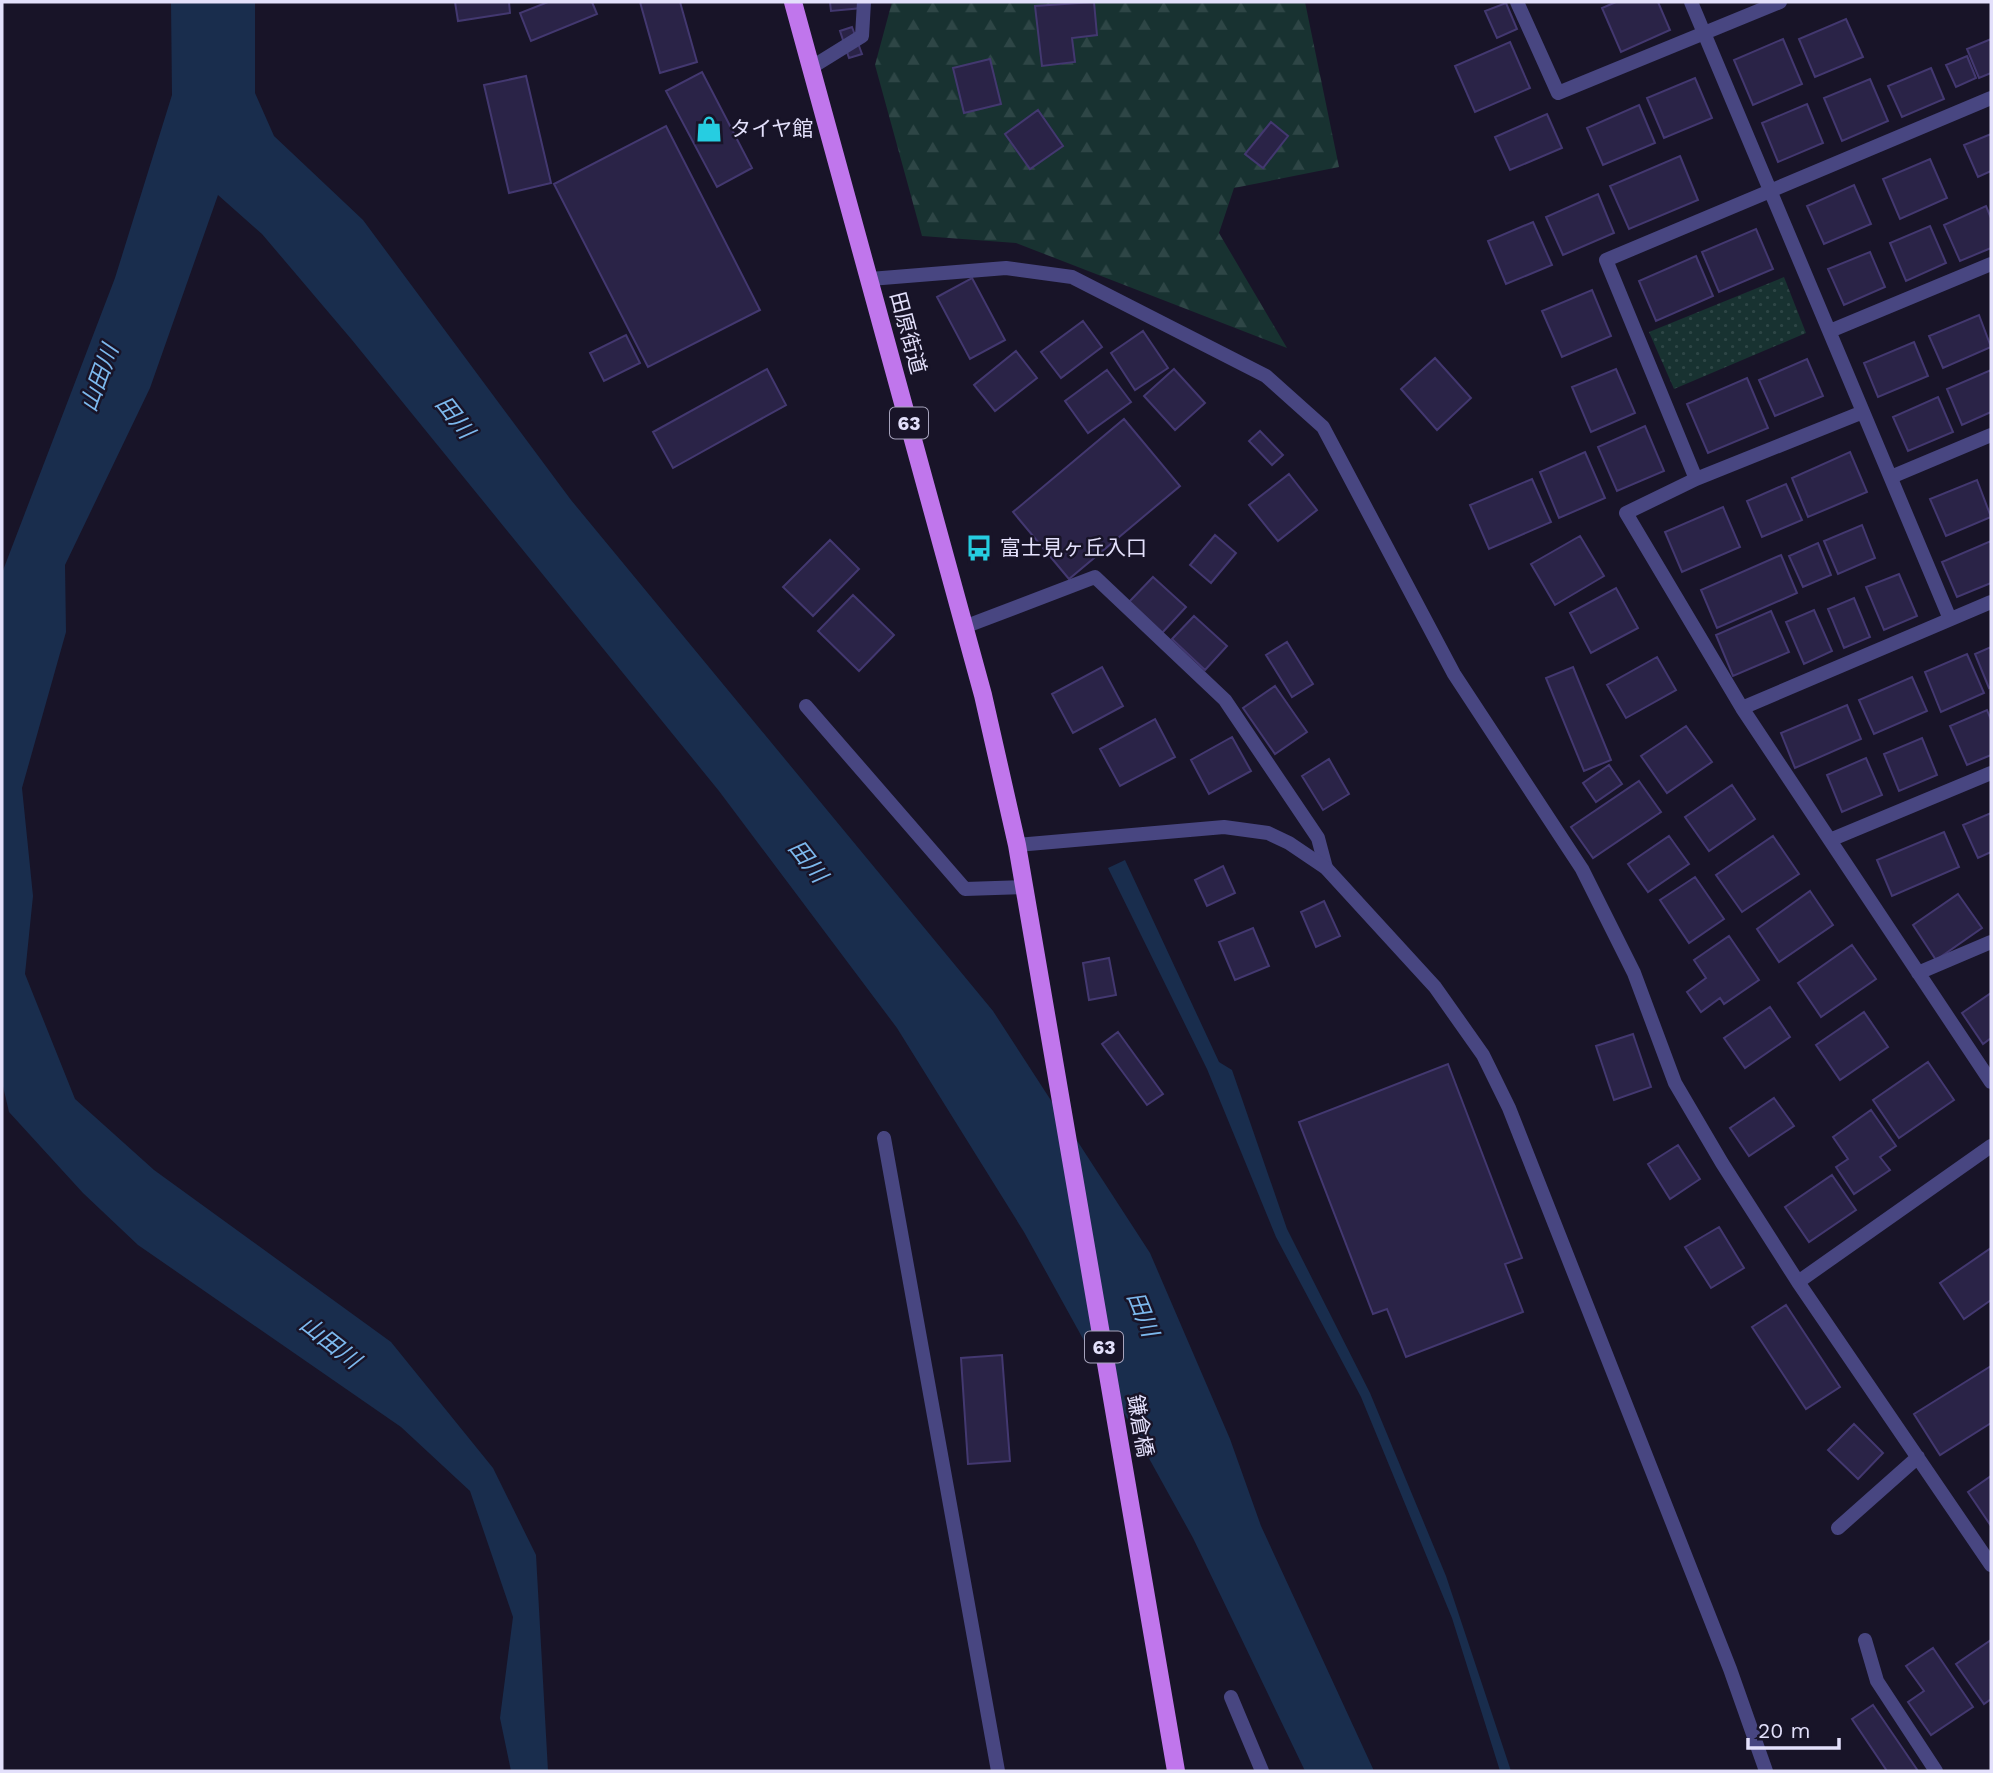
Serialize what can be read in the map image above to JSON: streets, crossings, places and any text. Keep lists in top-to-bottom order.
{
  "streets": {
    "main road": ["田原街道", "63", "鎌倉橋"]
  },
  "crossings": [
    ["田原街道", "鎌倉橋"]
  ],
  "water": ["山田川", "田川"],
  "places": {
    "shop": ["タイヤ館"],
    "bus stop": ["富士見ヶ丘入口"]
  },
  "scale_bar": "20 m"
}
